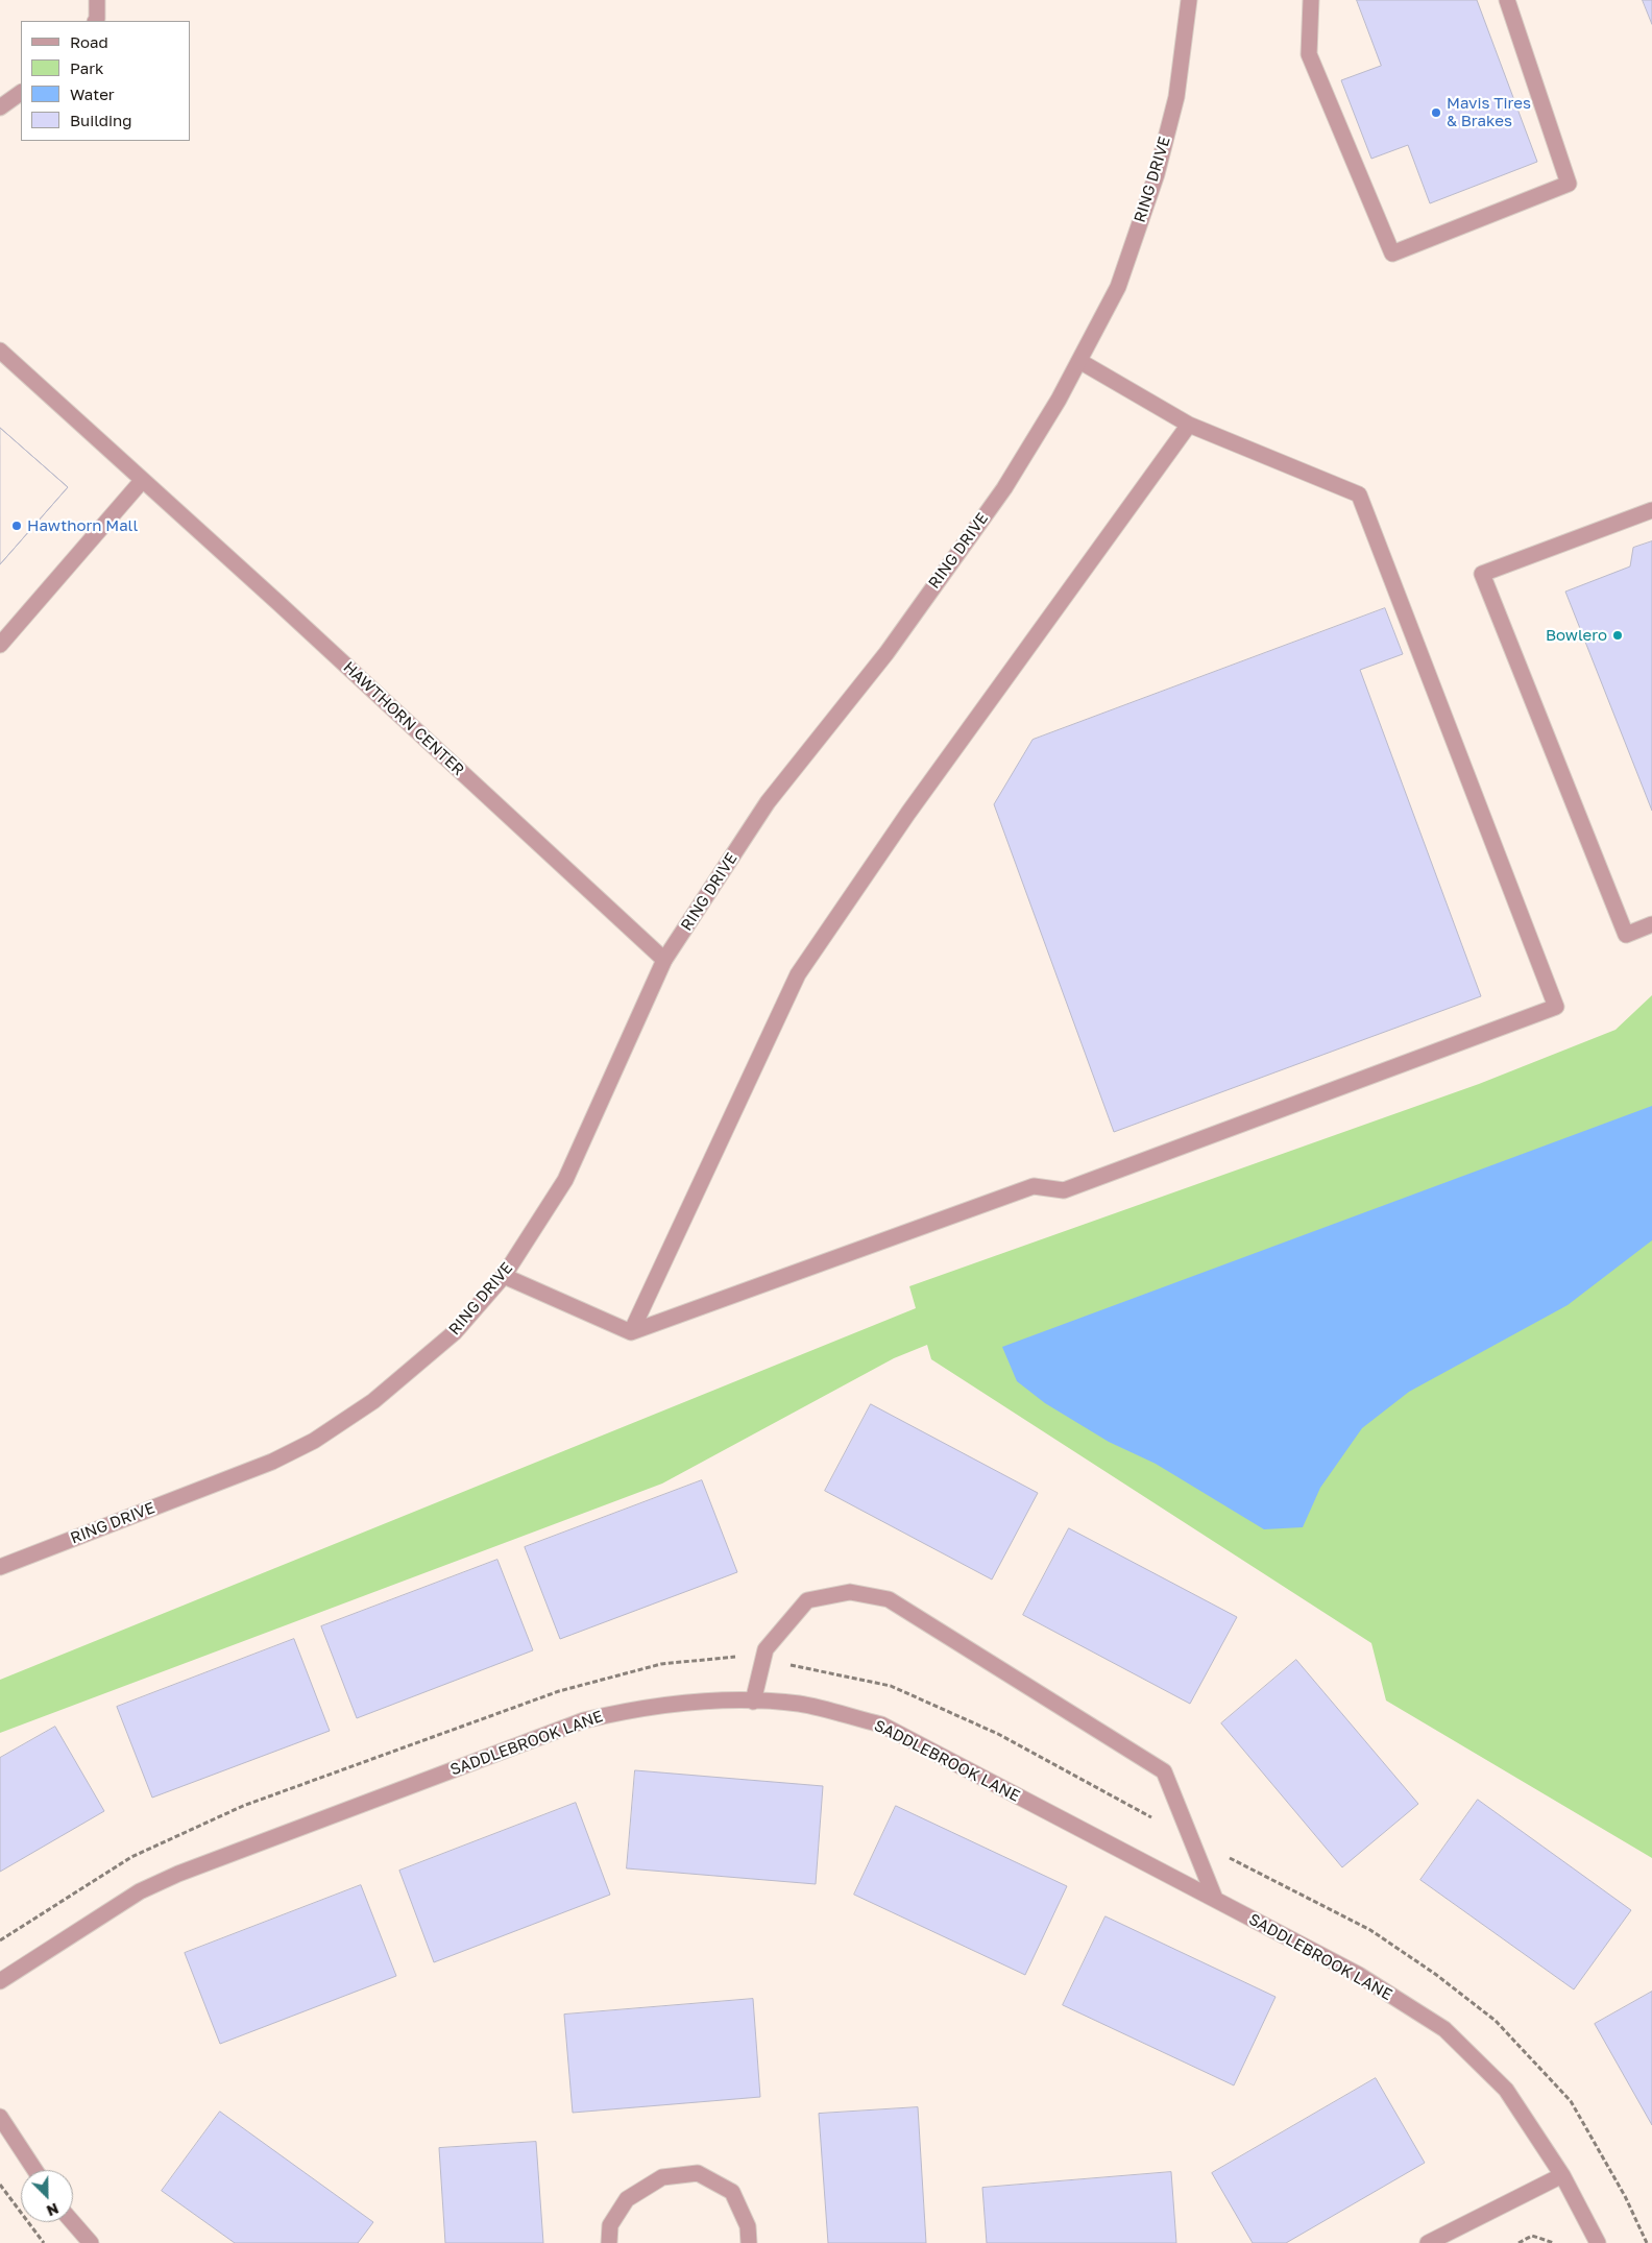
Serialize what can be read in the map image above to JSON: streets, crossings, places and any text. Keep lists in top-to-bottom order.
{
  "streets": {
    "street": ["RING DRIVE", "HAWTHORN CENTER", "SADDLEBROOK LANE"]
  },
  "crossings": [
    ["RING DRIVE", "HAWTHORN CENTER"]
  ],
  "places": ["Mavis Tires & Brakes", "Hawthorn Mall", "Bowlero"],
  "legend": [
    "Road",
    "Park",
    "Water",
    "Building"
  ],
  "north": "bottom right"
}
